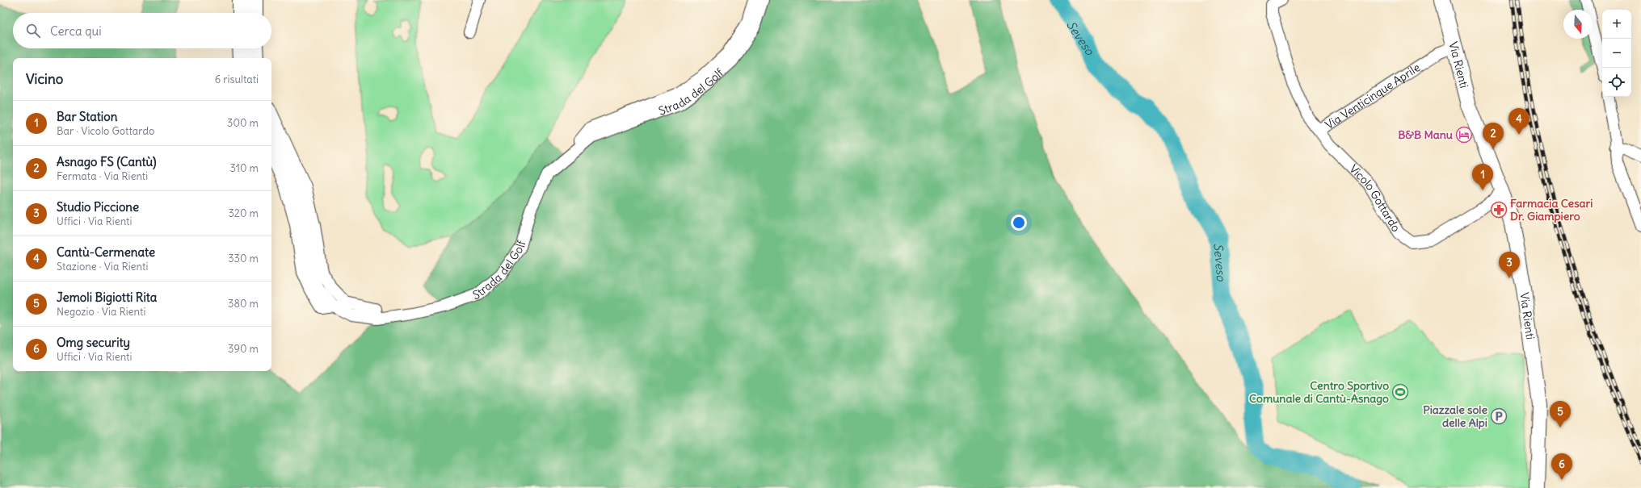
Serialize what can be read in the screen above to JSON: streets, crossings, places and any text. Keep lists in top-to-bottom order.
{
  "streets": {
    "main road": ["Via Rienti"],
    "street": ["Strada del Golf", "Via Venticinque Aprile", "Vicolo Gottardo"]
  },
  "crossings": [
    ["Via Rienti", "Via Venticinque Aprile"],
    ["Via Rienti", "Vicolo Gottardo"],
    ["Via Venticinque Aprile", "Vicolo Gottardo"]
  ],
  "water": ["Seveso"],
  "places": {
    "hotel": ["B&B Manu"],
    "pharmacy": ["Farmacia Cesari Dr. Giampiero"],
    "sports": ["Centro Sportivo Comunale di Cantù-Asnago"],
    "parking": ["Piazzale sole delle Alpi"]
  },
  "north": "bottom",
  "page": {
    "map_buttons": ["+", "−"],
    "search": "Cerca qui",
    "heading": ["Vicino", "6 risultati"],
    "list": [
      {
        "mark": "1",
        "name": "Bar Station",
        "note": "Bar · Vicolo Gottardo",
        "value": "300 m"
      },
      {
        "mark": "2",
        "name": "Asnago FS (Cantù)",
        "note": "Fermata · Via Rienti",
        "value": "310 m"
      },
      {
        "mark": "3",
        "name": "Studio Piccione",
        "note": "Uffici · Via Rienti",
        "value": "320 m"
      },
      {
        "mark": "4",
        "name": "Cantù-Cermenate",
        "note": "Stazione · Via Rienti",
        "value": "330 m"
      },
      {
        "mark": "5",
        "name": "Jemoli Bigiotti Rita",
        "note": "Negozio · Via Rienti",
        "value": "380 m"
      },
      {
        "mark": "6",
        "name": "Omg security",
        "note": "Uffici · Via Rienti",
        "value": "390 m"
      }
    ],
    "pins": [
      "4",
      "2",
      "1",
      "3",
      "5",
      "6"
    ]
  }
}
